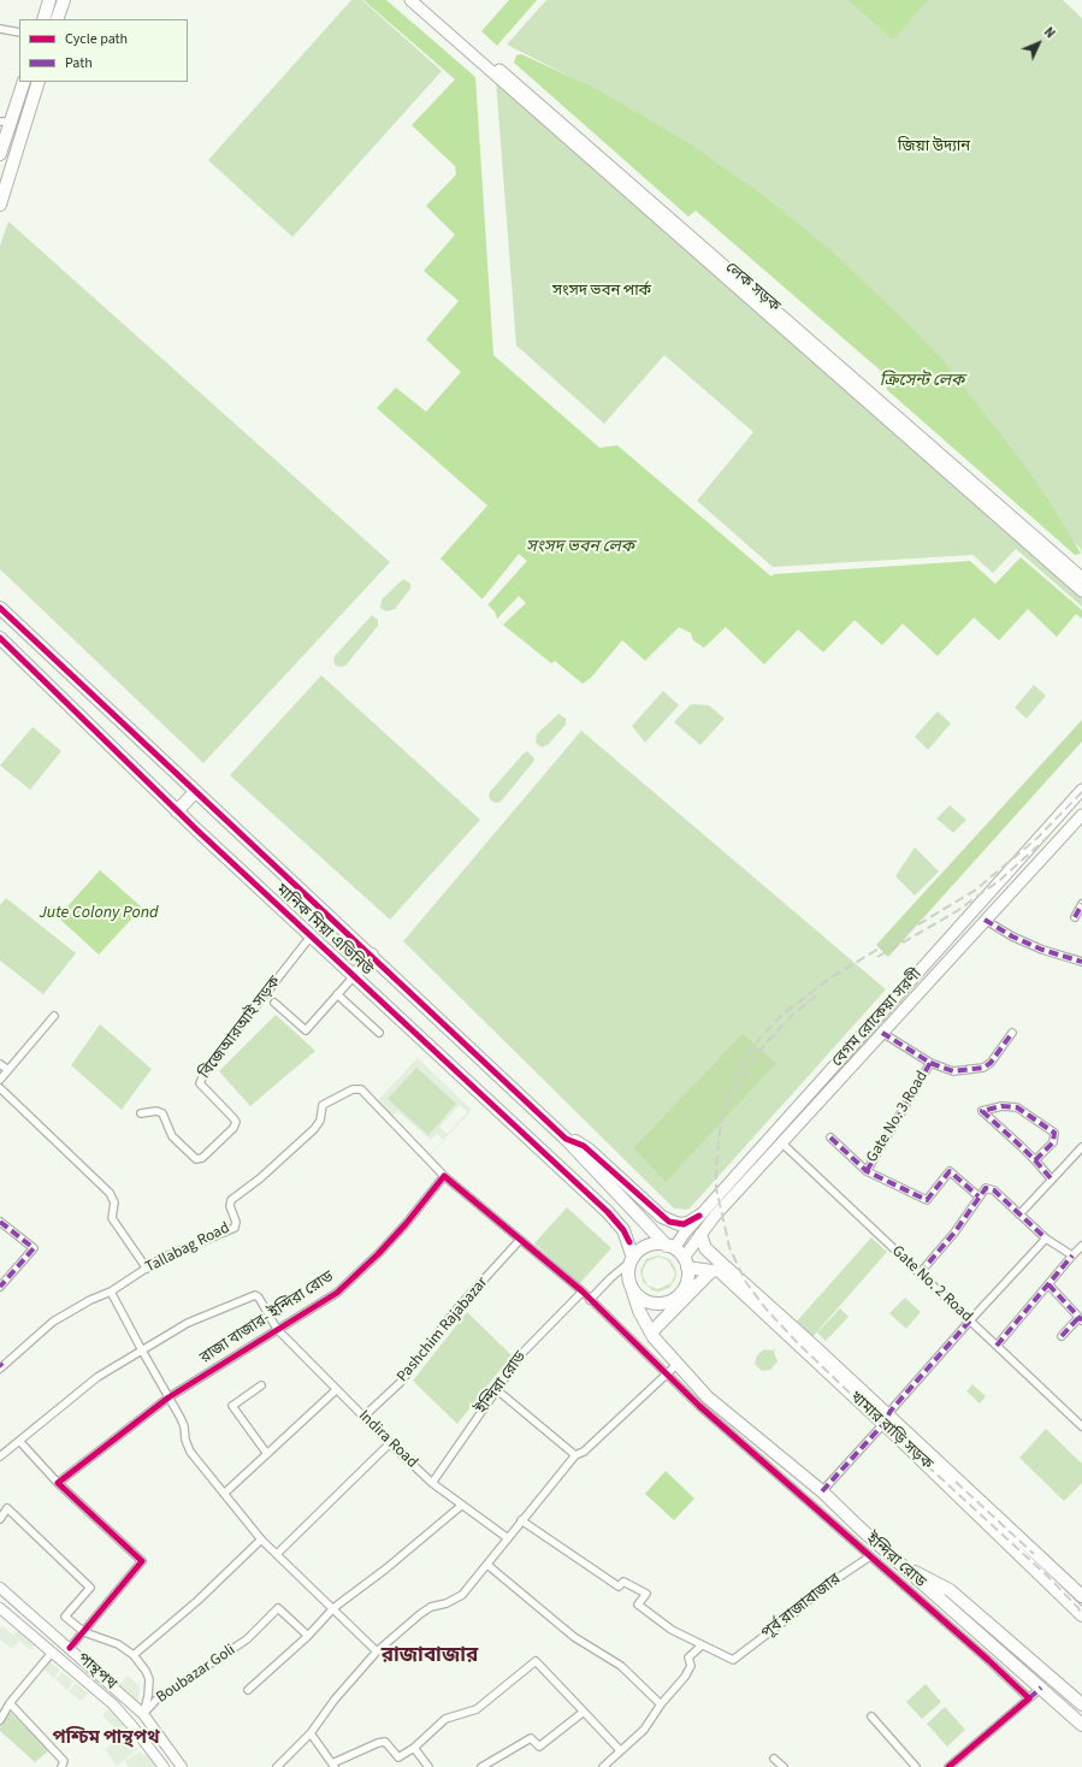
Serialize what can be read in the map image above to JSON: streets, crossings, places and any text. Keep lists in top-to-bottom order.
{
  "streets": {
    "highway": ["মানিক মিয়া এভিনিউ", "ইন্দিরা রোড", "খামার বাড়ি সড়ক"],
    "main road": ["লেক সড়ক", "বেগম রোকেয়া সরণী", "পান্থপথ"],
    "street": [
      "বিজেআরআই সড়ক",
      "Gate No. 3 Road",
      "Tallabag Road",
      "Gate No. 2 Road",
      "রাজা বাজার- ইন্দিরা রোড",
      "Pashchim Rajabazar",
      "Indira Road",
      "পূর্ব রাজাবাজার",
      "Boubazar Goli"
    ]
  },
  "crossings": [
    ["মানিক মিয়া এভিনিউ", "বেগম রোকেয়া সরণী"],
    ["মানিক মিয়া এভিনিউ", "বিজেআরআই সড়ক"],
    ["মানিক মিয়া এভিনিউ", "ইন্দিরা রোড"],
    ["মানিক মিয়া এভিনিউ", "খামার বাড়ি সড়ক"],
    ["বেগম রোকেয়া সরণী", "Gate No. 3 Road"],
    ["বেগম রোকেয়া সরণী", "Gate No. 2 Road"],
    ["বেগম রোকেয়া সরণী", "ইন্দিরা রোড"],
    ["বেগম রোকেয়া সরণী", "খামার বাড়ি সড়ক"],
    ["Tallabag Road", "রাজা বাজার- ইন্দিরা রোড"],
    ["রাজা বাজার- ইন্দিরা রোড", "Indira Road"],
    ["Pashchim Rajabazar", "Indira Road"],
    ["ইন্দিরা রোড", "খামার বাড়ি সড়ক"],
    ["ইন্দিরা রোড", "Indira Road"],
    ["ইন্দিরা রোড", "পূর্ব রাজাবাজার"],
    ["পান্থপথ", "Boubazar Goli"]
  ],
  "districts": ["রাজাবাজার", "পশ্চিম পান্থপথ"],
  "water": ["ক্রিসেন্ট লেক", "সংসদ ভবন লেক", "Jute Colony Pond"],
  "parks": ["জিয়া উদ্যান", "সংসদ ভবন পার্ক"],
  "legend": ["Cycle path", "Path"],
  "north": "top right"
}
